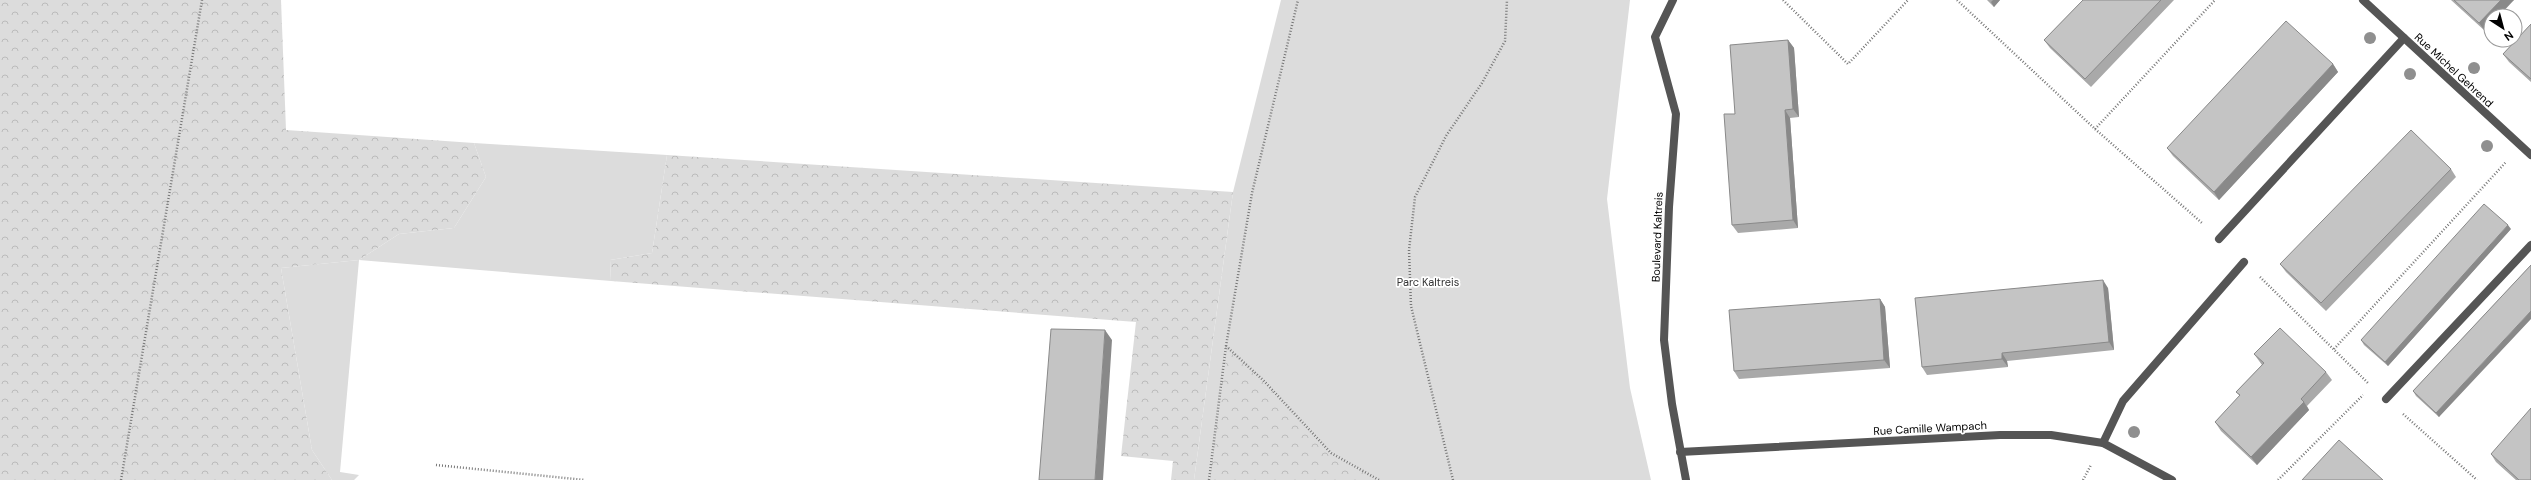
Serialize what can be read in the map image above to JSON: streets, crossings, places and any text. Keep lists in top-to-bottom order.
{
  "streets": {
    "street": ["Rue Michel Gehrend", "Boulevard Kaltreis", "Rue Camille Wampach"]
  },
  "crossings": [
    ["Boulevard Kaltreis", "Rue Camille Wampach"]
  ],
  "parks": ["Parc Kaltreis"],
  "north": "bottom right"
}
